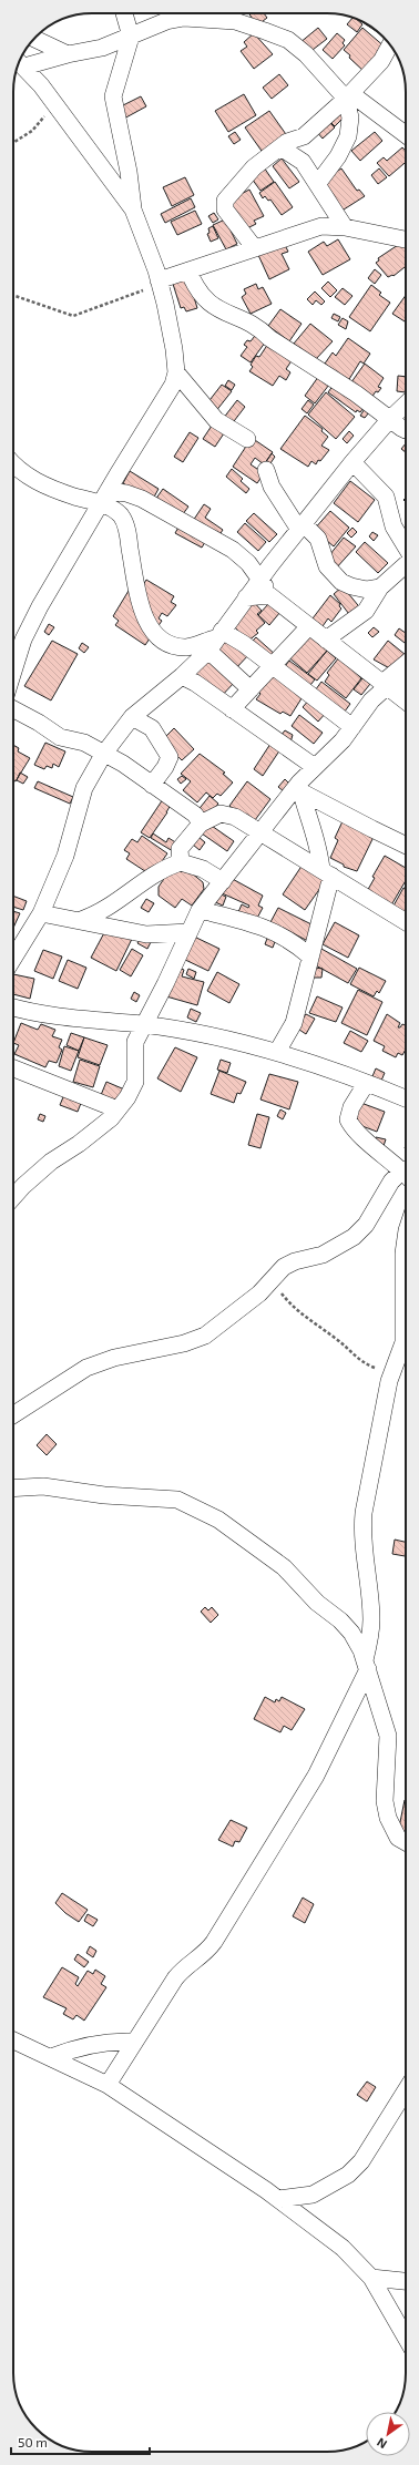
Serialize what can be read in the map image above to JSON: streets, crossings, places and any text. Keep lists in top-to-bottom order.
{
  "scale_bar": "50 m",
  "north": "bottom left"
}
